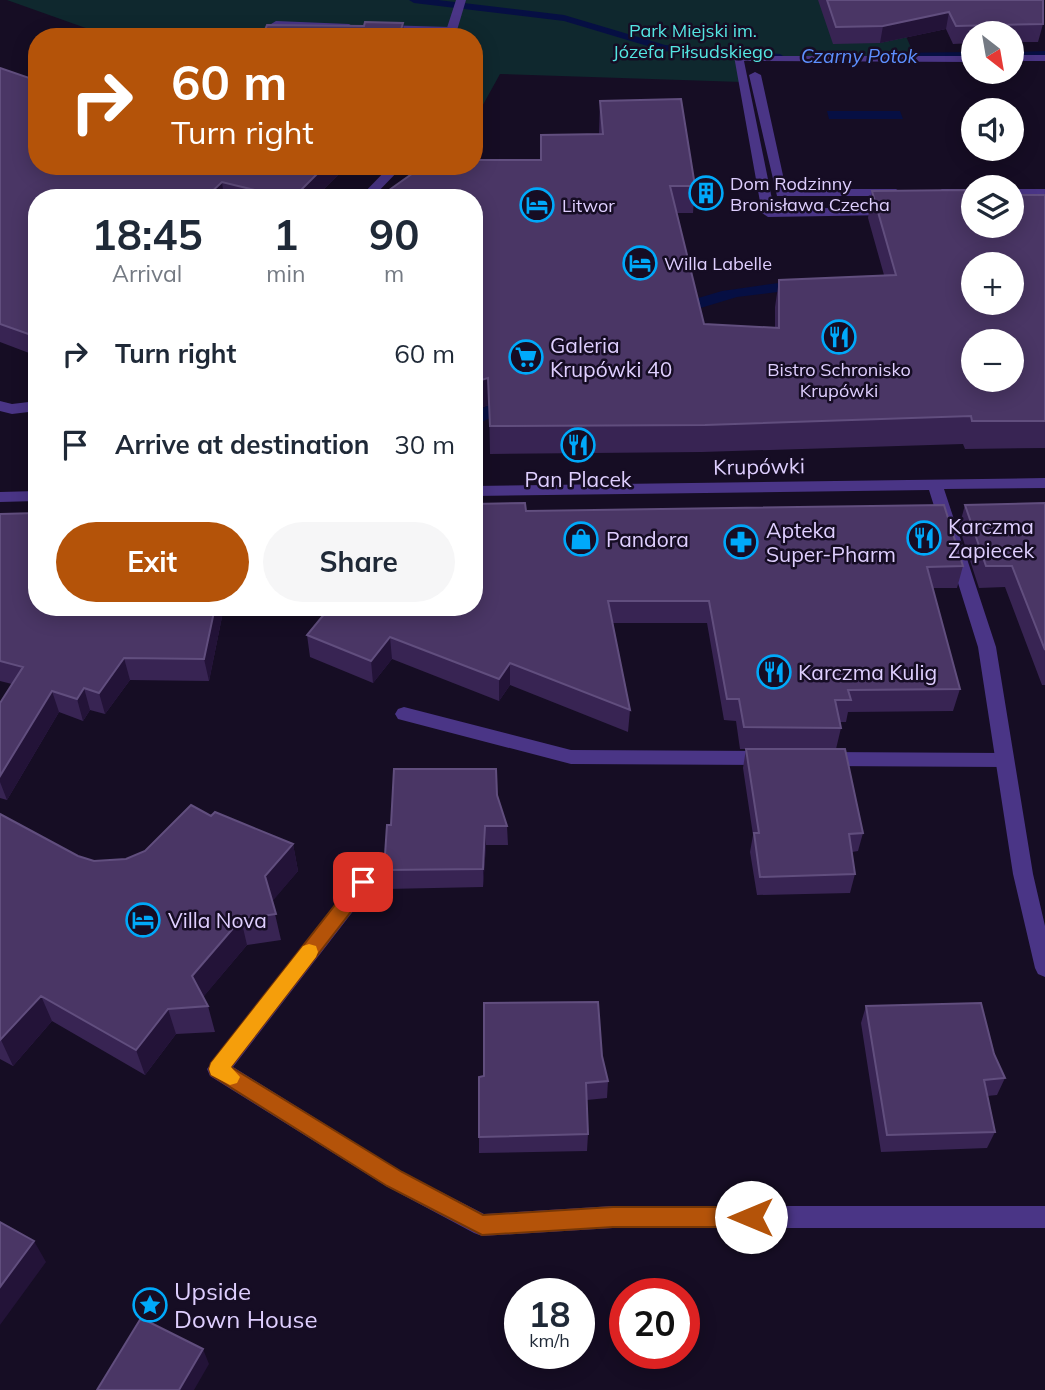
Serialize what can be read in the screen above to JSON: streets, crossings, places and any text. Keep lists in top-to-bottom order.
{
  "streets": {
    "street": ["Krupówki"]
  },
  "water": ["Czarny Potok"],
  "parks": ["Park Miejski im. Józefa Piłsudskiego"],
  "places": {
    "building": ["Dom Rodzinny Bronisława Czecha"],
    "hotel": ["Litwor", "Willa Labelle", "Villa Nova"],
    "restaurant": [
      "Bistro Schronisko Krupówki",
      "Pan Placek",
      "Karczma Zapiecek",
      "Karczma Kulig"
    ],
    "supermarket": ["Galeria Krupówki 40"],
    "shop": ["Pandora"],
    "pharmacy": ["Apteka Super-Pharm"],
    "place": ["Upside Down House"]
  },
  "north": "bottom right",
  "page": {
    "map_buttons": ["+", "−"],
    "turn": ["60 m", "Turn right"],
    "eta": [
      "18:45",
      "Arrival",
      "1",
      "min",
      "90",
      "m"
    ],
    "list": [
      {
        "name": "Turn right",
        "value": "60 m"
      },
      {
        "name": "Arrive at destination",
        "value": "30 m"
      }
    ],
    "buttons": ["Exit", "Share"],
    "speed": "18 km/h",
    "limit": "20"
  }
}
